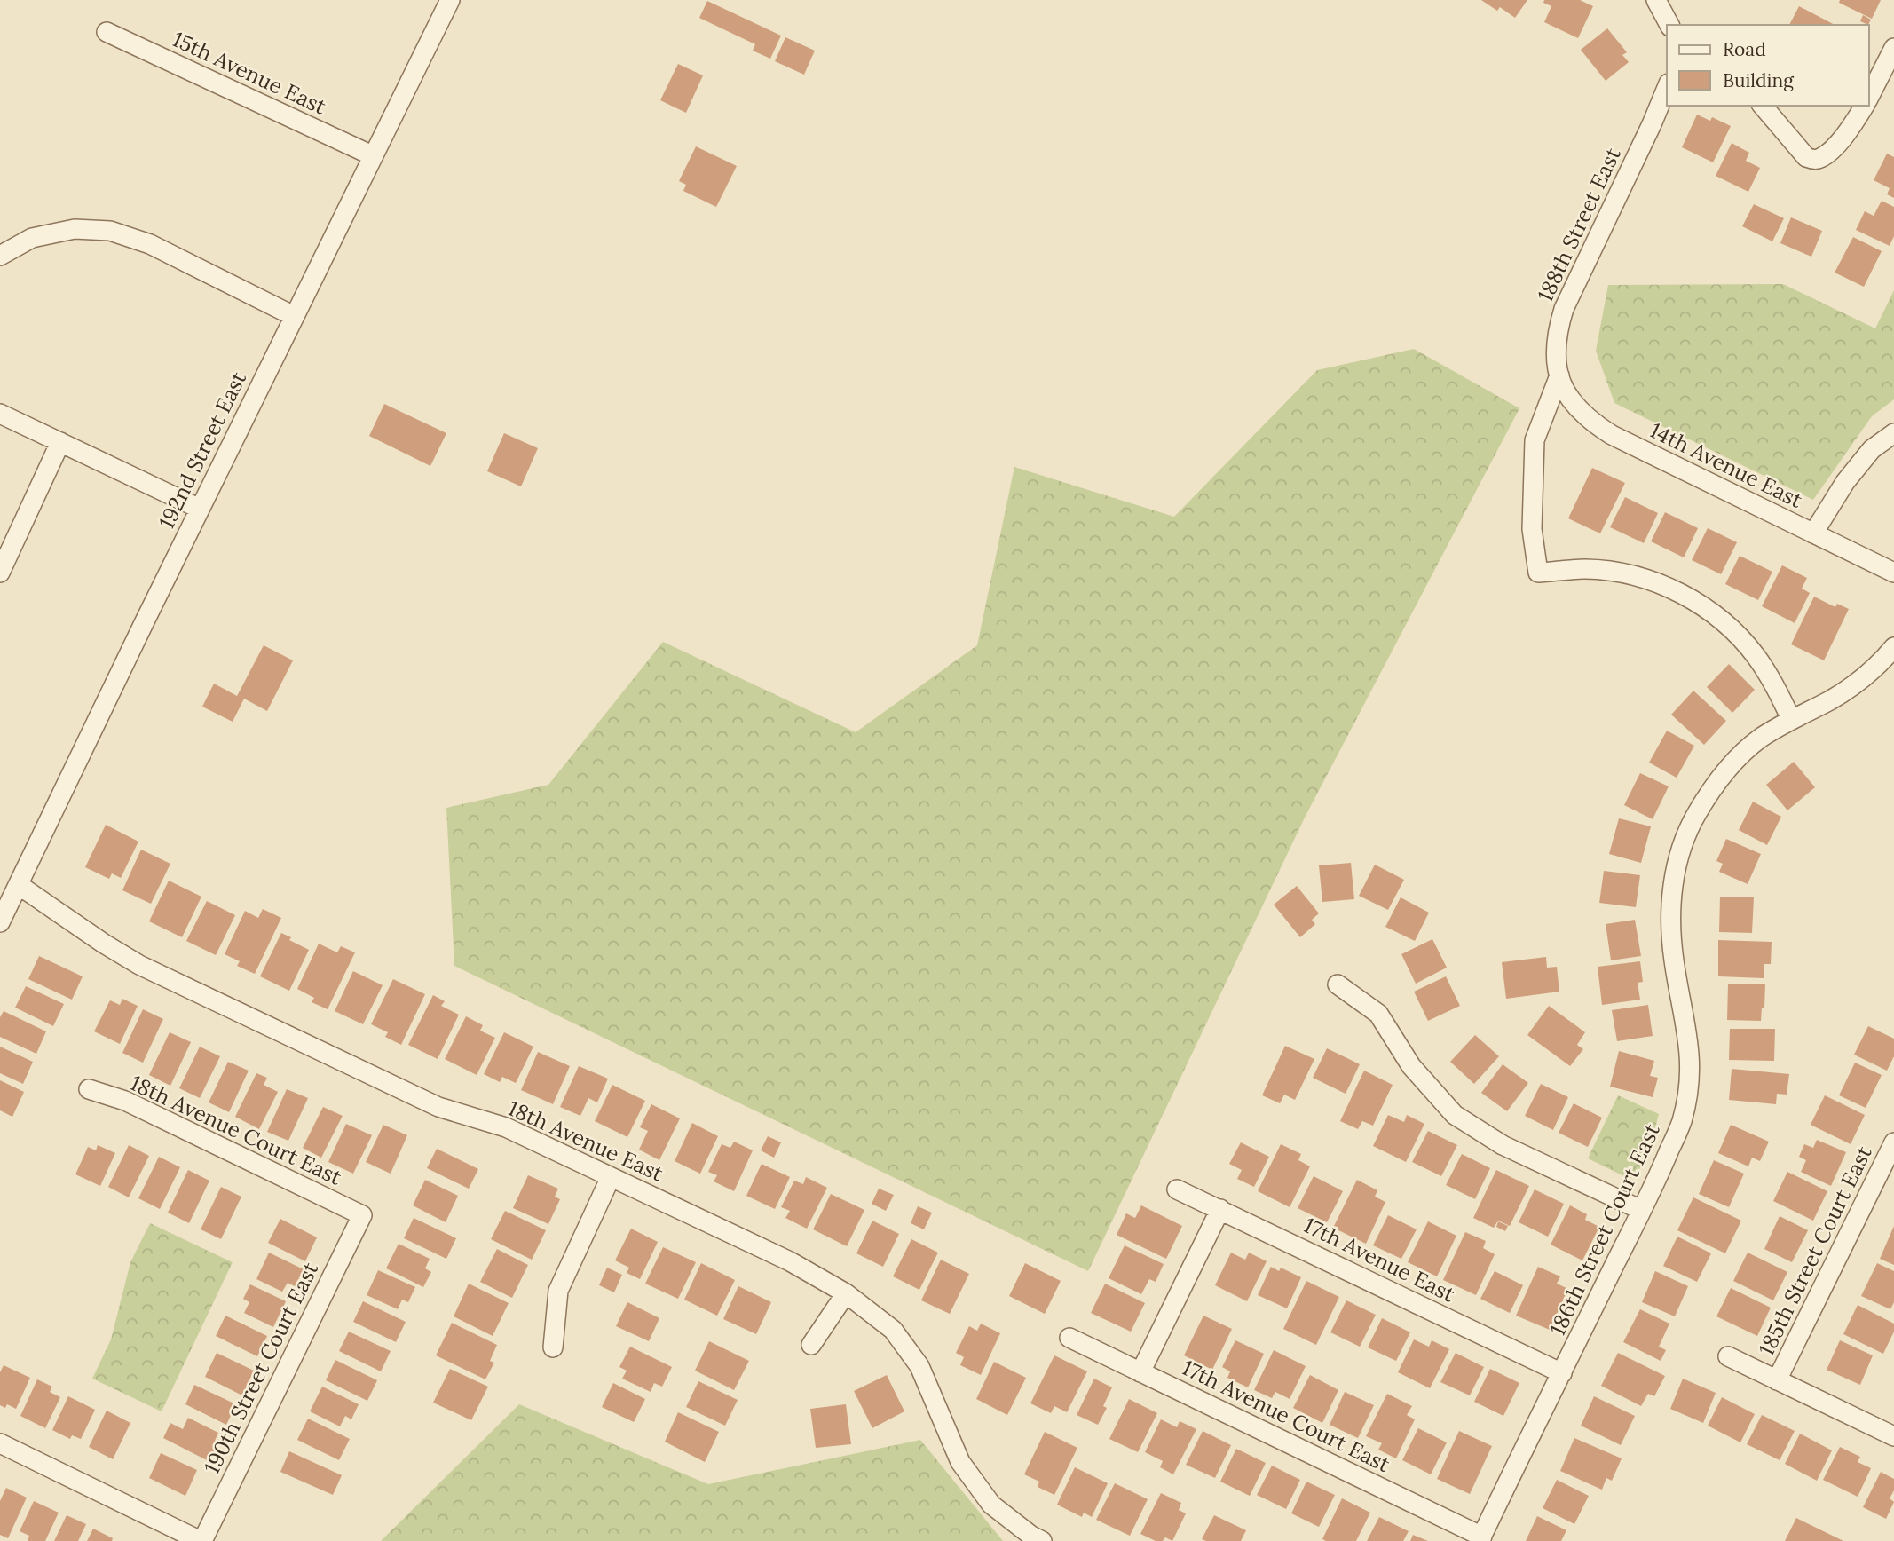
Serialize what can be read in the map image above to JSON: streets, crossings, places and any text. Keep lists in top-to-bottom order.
{
  "streets": {
    "street": [
      "15th Avenue East",
      "188th Street East",
      "192nd Street East",
      "14th Avenue East",
      "18th Avenue Court East",
      "18th Avenue East",
      "186th Street Court East",
      "185th Street Court East",
      "17th Avenue East",
      "190th Street Court East",
      "17th Avenue Court East"
    ]
  },
  "crossings": [
    ["15th Avenue East", "192nd Street East"],
    ["188th Street East", "14th Avenue East"],
    ["188th Street East", "186th Street Court East"],
    ["192nd Street East", "18th Avenue East"],
    ["18th Avenue Court East", "190th Street Court East"],
    ["186th Street Court East", "17th Avenue East"],
    ["186th Street Court East", "17th Avenue Court East"]
  ],
  "legend": ["Road", "Building"]
}
